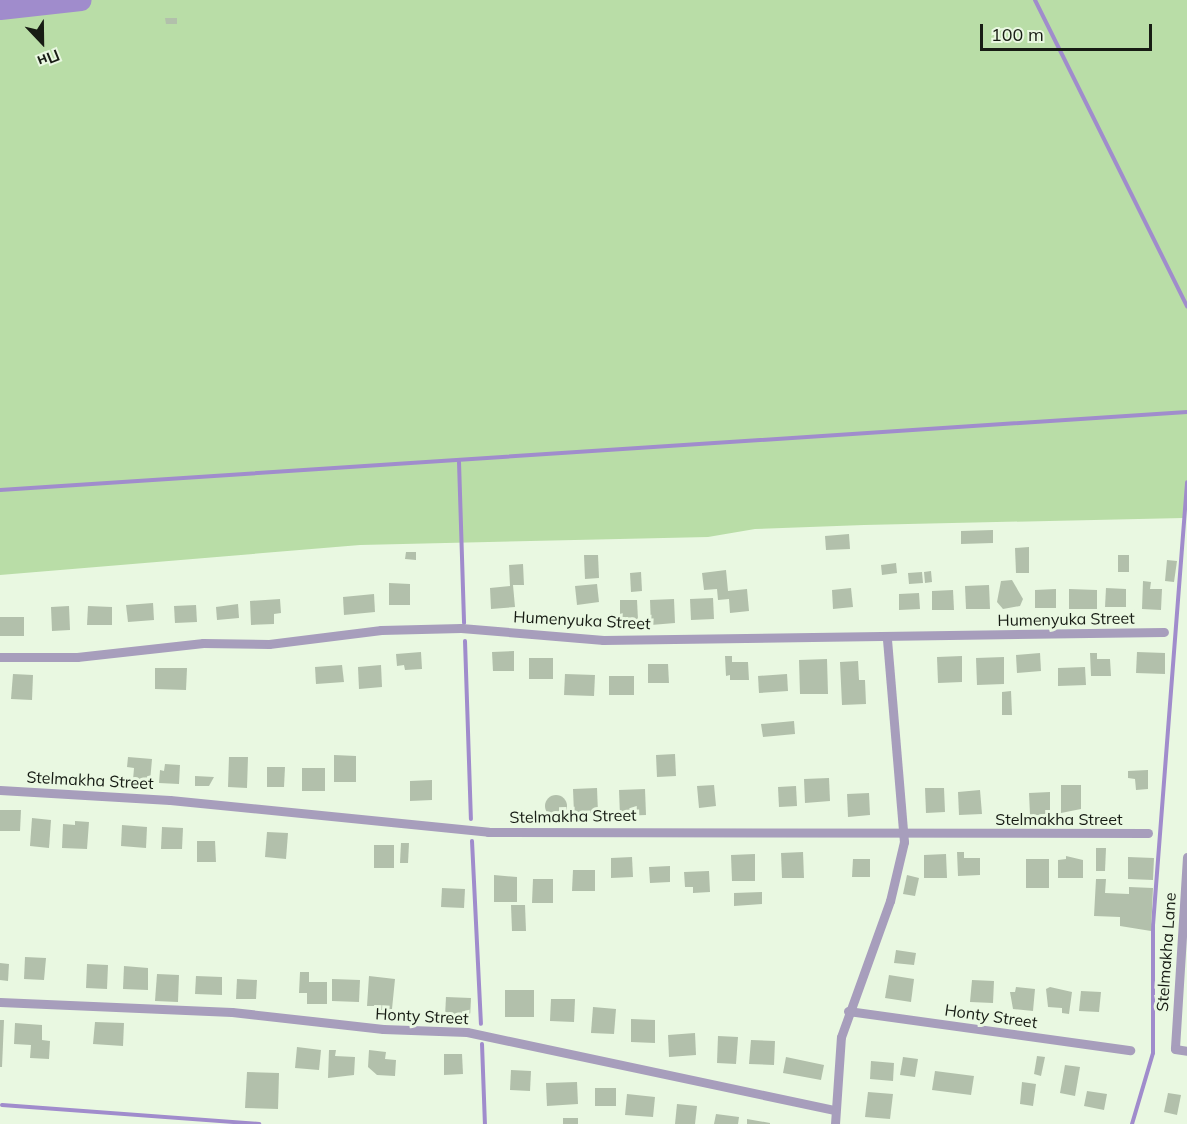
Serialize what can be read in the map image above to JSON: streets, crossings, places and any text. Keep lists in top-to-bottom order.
{
  "streets": {
    "street": [
      "Humenyuka Street",
      "Stelmakha Street",
      "Stelmakha Lane",
      "Honty Street"
    ]
  },
  "scale_bar": "100 m",
  "north": "bottom"
}
